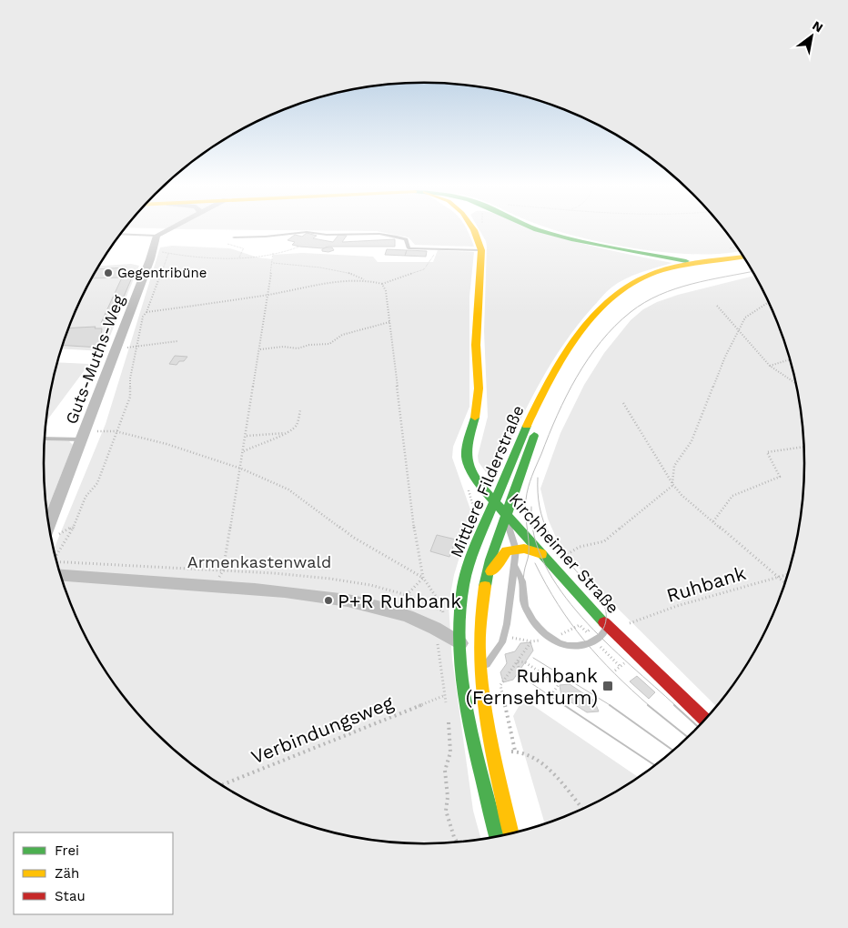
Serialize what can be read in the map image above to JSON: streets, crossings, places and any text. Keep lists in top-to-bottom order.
{
  "streets": {
    "main road": ["Mittlere Filderstraße", "Kirchheimer Straße"],
    "street": ["Guts-Muths-Weg"],
    "path": ["Ruhbank", "Verbindungsweg"]
  },
  "crossings": [
    ["Mittlere Filderstraße", "Kirchheimer Straße"]
  ],
  "parks": ["Armenkastenwald"],
  "places": {
    "other": ["Gegentribüne", "P+R Ruhbank"],
    "transit": ["Ruhbank (Fernsehturm)"]
  },
  "legend": ["Frei", "Zäh", "Stau"],
  "north": "top right"
}
